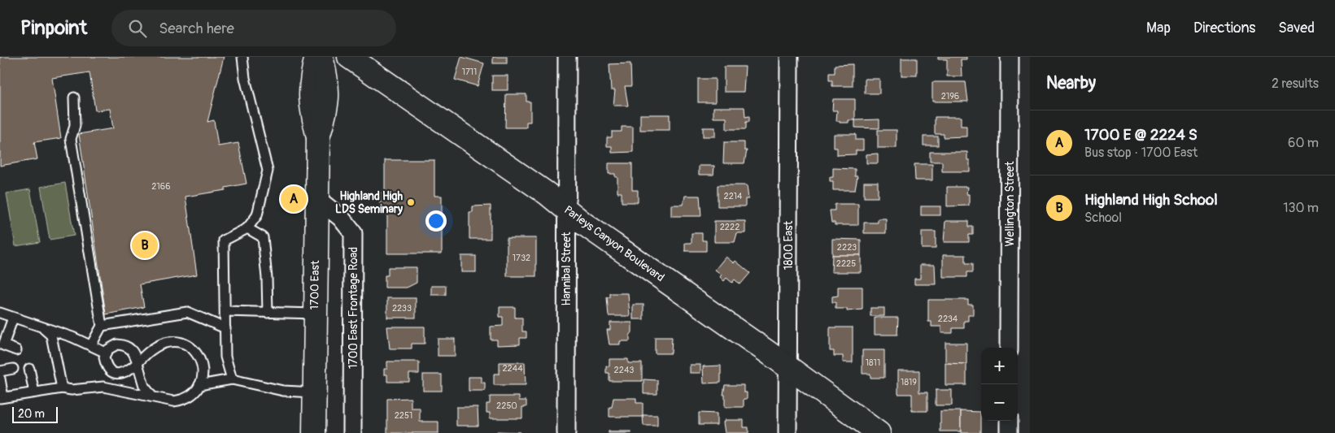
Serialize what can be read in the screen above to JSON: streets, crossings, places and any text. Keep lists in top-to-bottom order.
{
  "streets": {
    "street": [
      "Wellington Street",
      "Parleys Canyon Boulevard",
      "1800 East",
      "Hannibal Street",
      "1700 East",
      "1700 East Frontage Road"
    ]
  },
  "crossings": [
    ["Parleys Canyon Boulevard", "1800 East"],
    ["Parleys Canyon Boulevard", "Hannibal Street"],
    ["1700 East", "1700 East Frontage Road"]
  ],
  "places": ["Highland High LDS Seminary"],
  "house_numbers": [
    "1711",
    "2196",
    "2166",
    "2214",
    "2222",
    "2223",
    "1732",
    "2225",
    "2233",
    "2234",
    "1811",
    "2244",
    "2243",
    "1819",
    "2250",
    "2251"
  ],
  "scale_bar": "20 m",
  "page": {
    "header": "Pinpoint",
    "search": "Search here",
    "nav": ["Map", "Directions", "Saved"],
    "heading": ["Nearby", "2 results"],
    "list": [
      {
        "mark": "A",
        "name": "1700 E @ 2224 S",
        "note": "Bus stop · 1700 East",
        "value": "60 m"
      },
      {
        "mark": "B",
        "name": "Highland High School",
        "note": "School",
        "value": "130 m"
      }
    ],
    "pins": ["A", "B"],
    "map_buttons": ["+", "−"],
    "scale": "20 m"
  }
}
